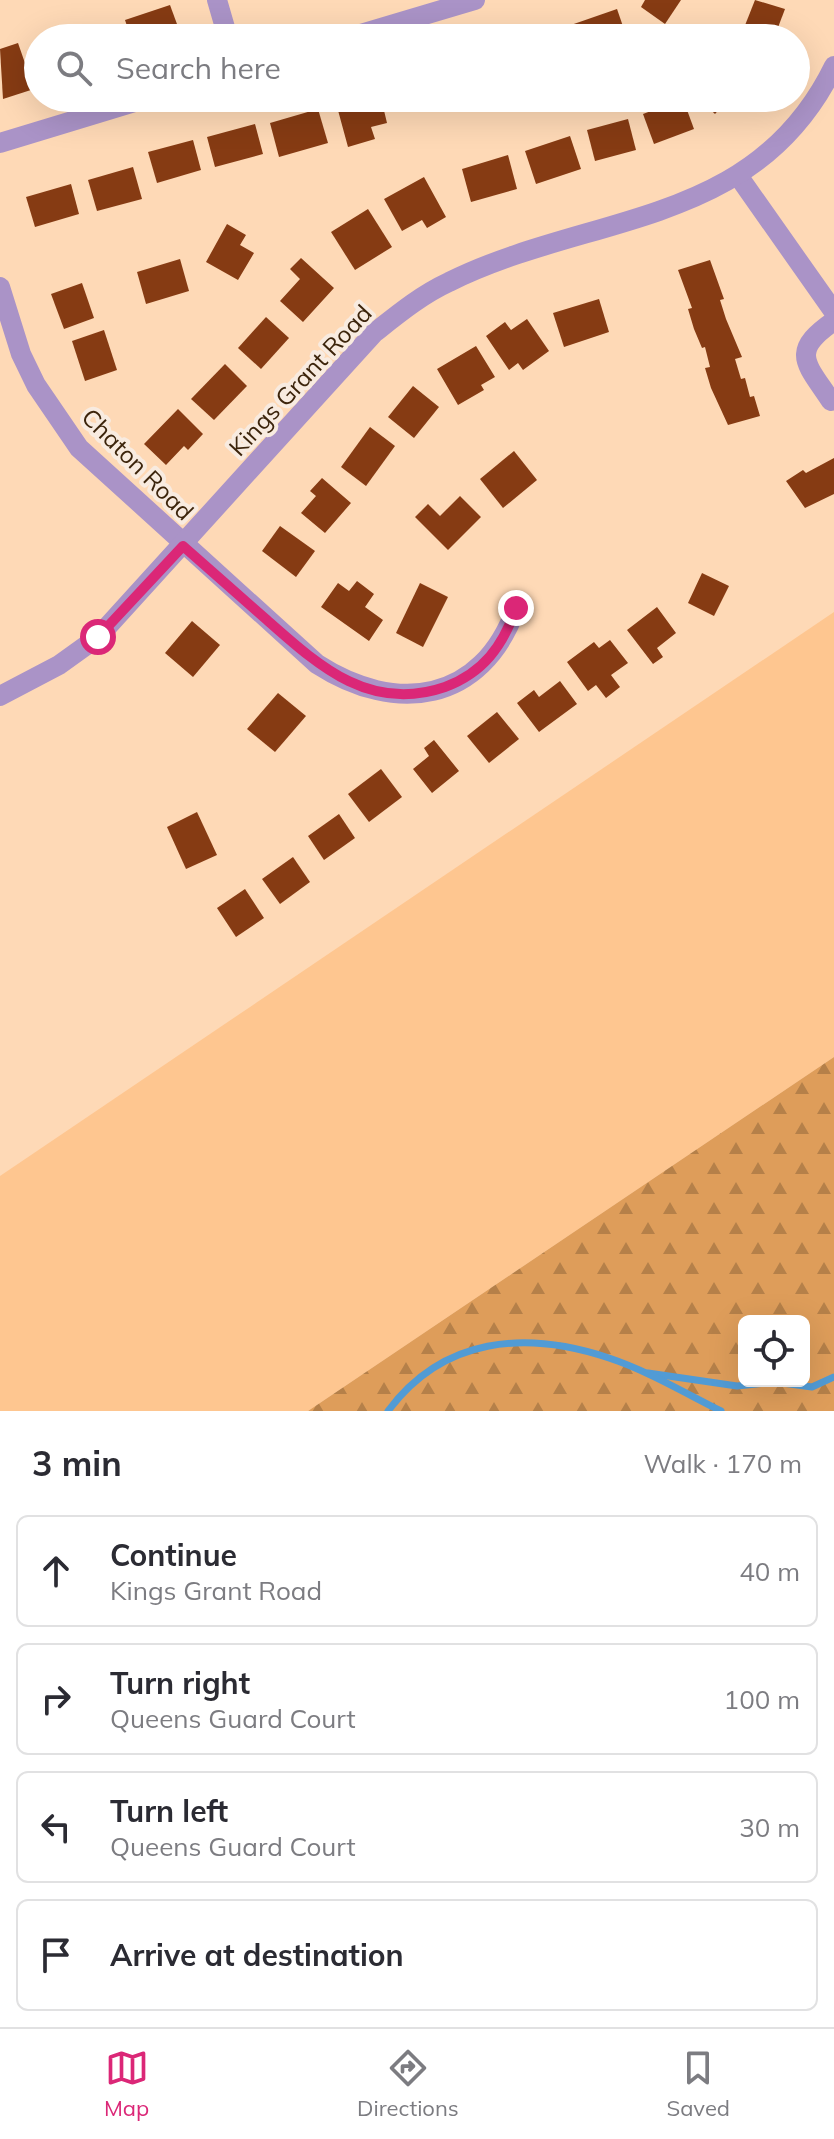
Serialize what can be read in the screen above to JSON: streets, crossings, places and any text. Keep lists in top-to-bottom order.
{
  "streets": {
    "street": ["Kings Grant Road", "Chaton Road"]
  },
  "crossings": [
    ["Kings Grant Road", "Chaton Road"]
  ],
  "page": {
    "search": "Search here",
    "heading": ["3 min", "Walk · 170 m"],
    "list": [
      ["Continue", "Kings Grant Road", "40 m"],
      ["Turn right", "Queens Guard Court", "100 m"],
      ["Turn left", "Queens Guard Court", "30 m"],
      "Arrive at destination"
    ],
    "nav": ["Map", "Directions", "Saved"]
  }
}
